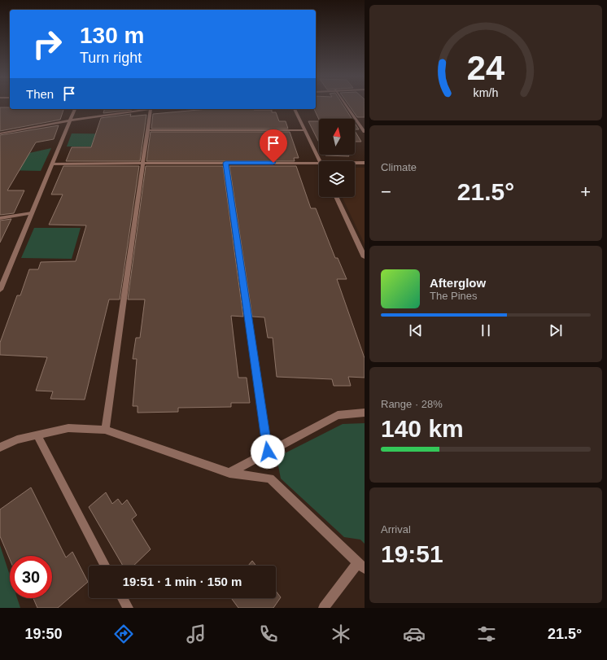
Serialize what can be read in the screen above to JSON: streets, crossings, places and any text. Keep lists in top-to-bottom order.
{
  "north": "top",
  "page": {
    "turn": ["130 m", "Turn right"],
    "then": "Then",
    "tile": [
      "Climate",
      ["Range · 28%", "140 km"],
      ["Arrival", "19:51"]
    ],
    "heat": ["−", "21.5°", "+"],
    "song": ["Afterglow", "The Pines"],
    "limit": "30",
    "trip": "19:51 · 1 min · 150 m",
    "tabs": ["19:50", "21.5°"],
    "gauge": ["24", "km/h"]
  }
}
